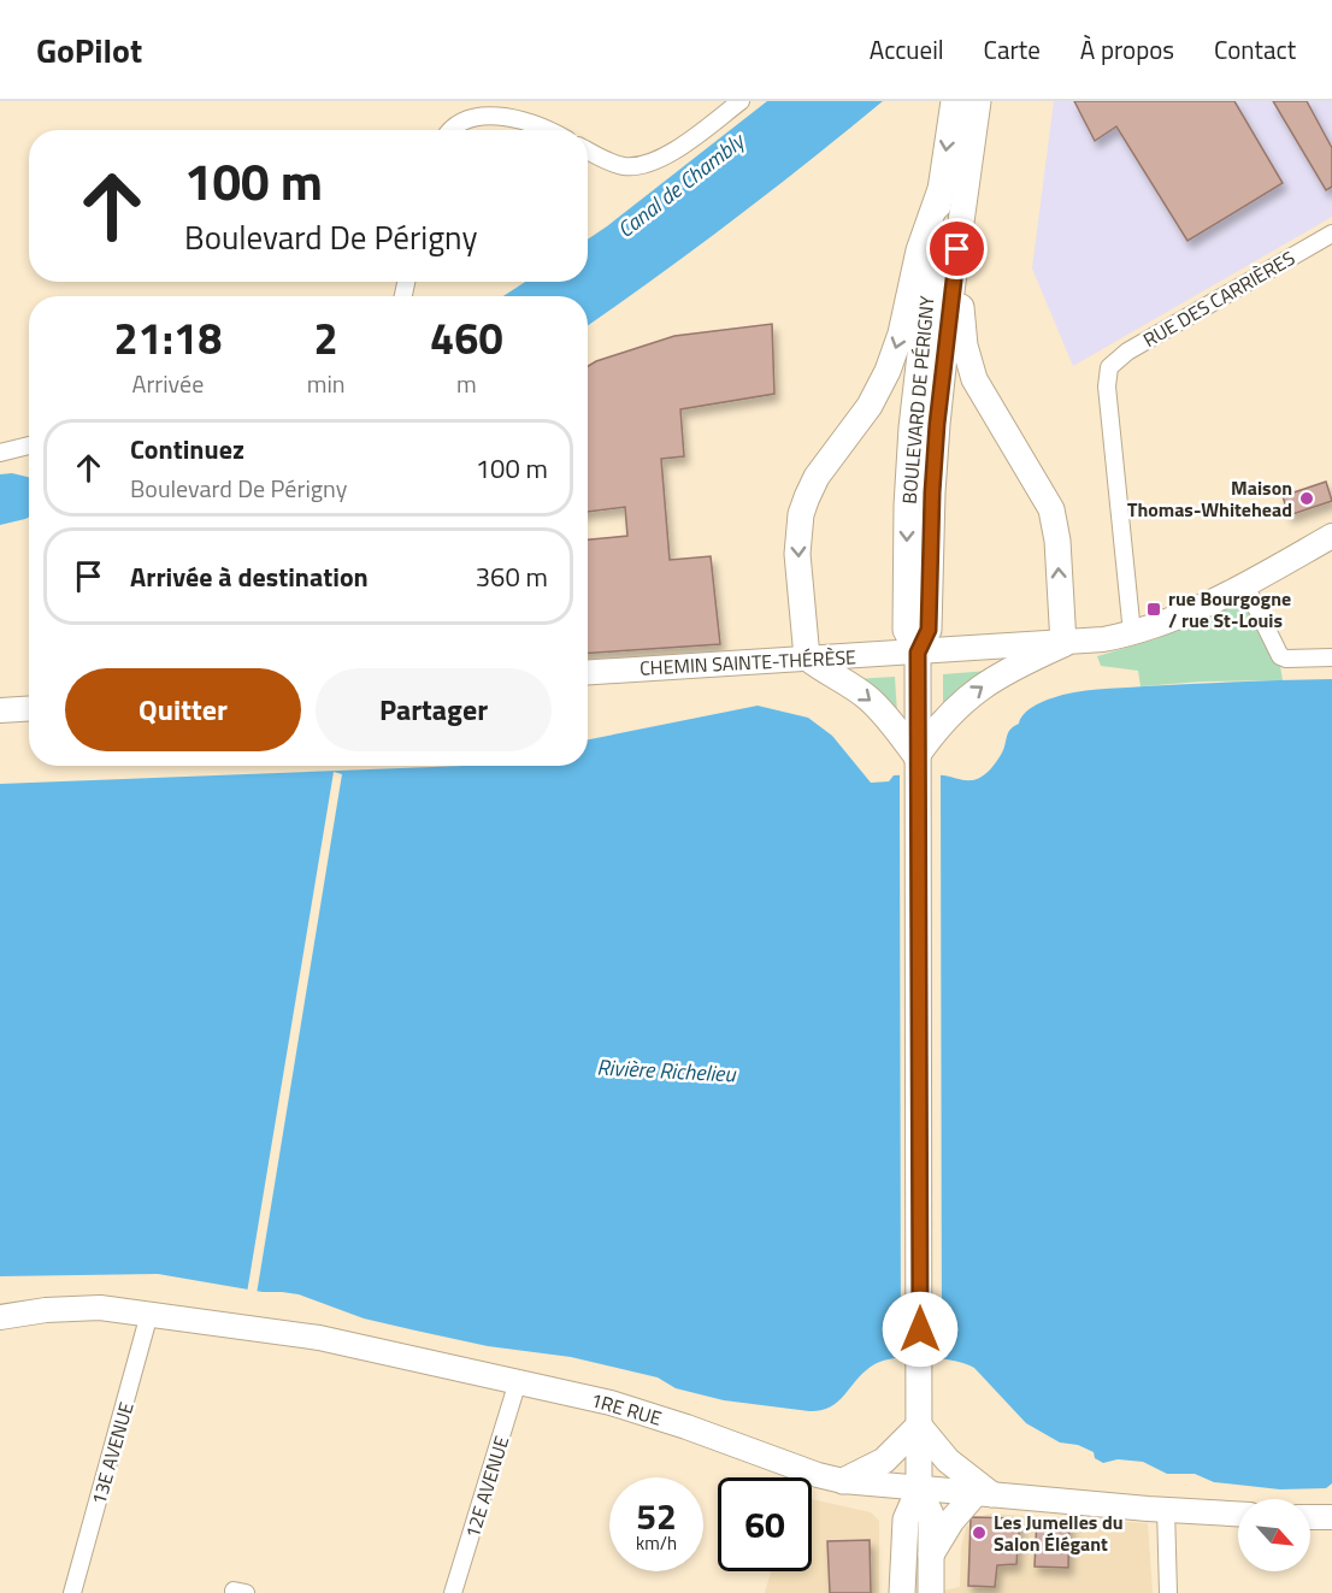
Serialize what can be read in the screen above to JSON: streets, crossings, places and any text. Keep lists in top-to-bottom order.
{
  "streets": {
    "main road": ["BOULEVARD DE PÉRIGNY"],
    "street": [
      "RUE DES CARRIÈRES",
      "CHEMIN SAINTE-THÉRÈSE",
      "1RE RUE",
      "13E AVENUE",
      "12E AVENUE"
    ]
  },
  "crossings": [
    ["RUE DES CARRIÈRES", "CHEMIN SAINTE-THÉRÈSE"],
    ["BOULEVARD DE PÉRIGNY", "CHEMIN SAINTE-THÉRÈSE"],
    ["BOULEVARD DE PÉRIGNY", "1RE RUE"],
    ["1RE RUE", "13E AVENUE"],
    ["1RE RUE", "12E AVENUE"]
  ],
  "water": ["Canal de Chambly", "Rivière Richelieu"],
  "places": {
    "other": ["Maison Thomas-Whitehead", "Les Jumelles du Salon Élégant"],
    "transit": ["rue Bourgogne / rue St-Louis"]
  },
  "north": "bottom right",
  "page": {
    "header": "GoPilot",
    "nav": [
      "Accueil",
      "Carte",
      "À propos",
      "Contact"
    ],
    "turn": ["100 m", "Boulevard De Périgny"],
    "eta": [
      "21:18",
      "Arrivée",
      "2",
      "min",
      "460",
      "m"
    ],
    "list": [
      {
        "name": "Continuez",
        "note": "Boulevard De Périgny",
        "value": "100 m"
      },
      {
        "name": "Arrivée à destination",
        "value": "360 m"
      }
    ],
    "buttons": ["Quitter", "Partager"],
    "speed": "52 km/h",
    "limit": "60"
  }
}
